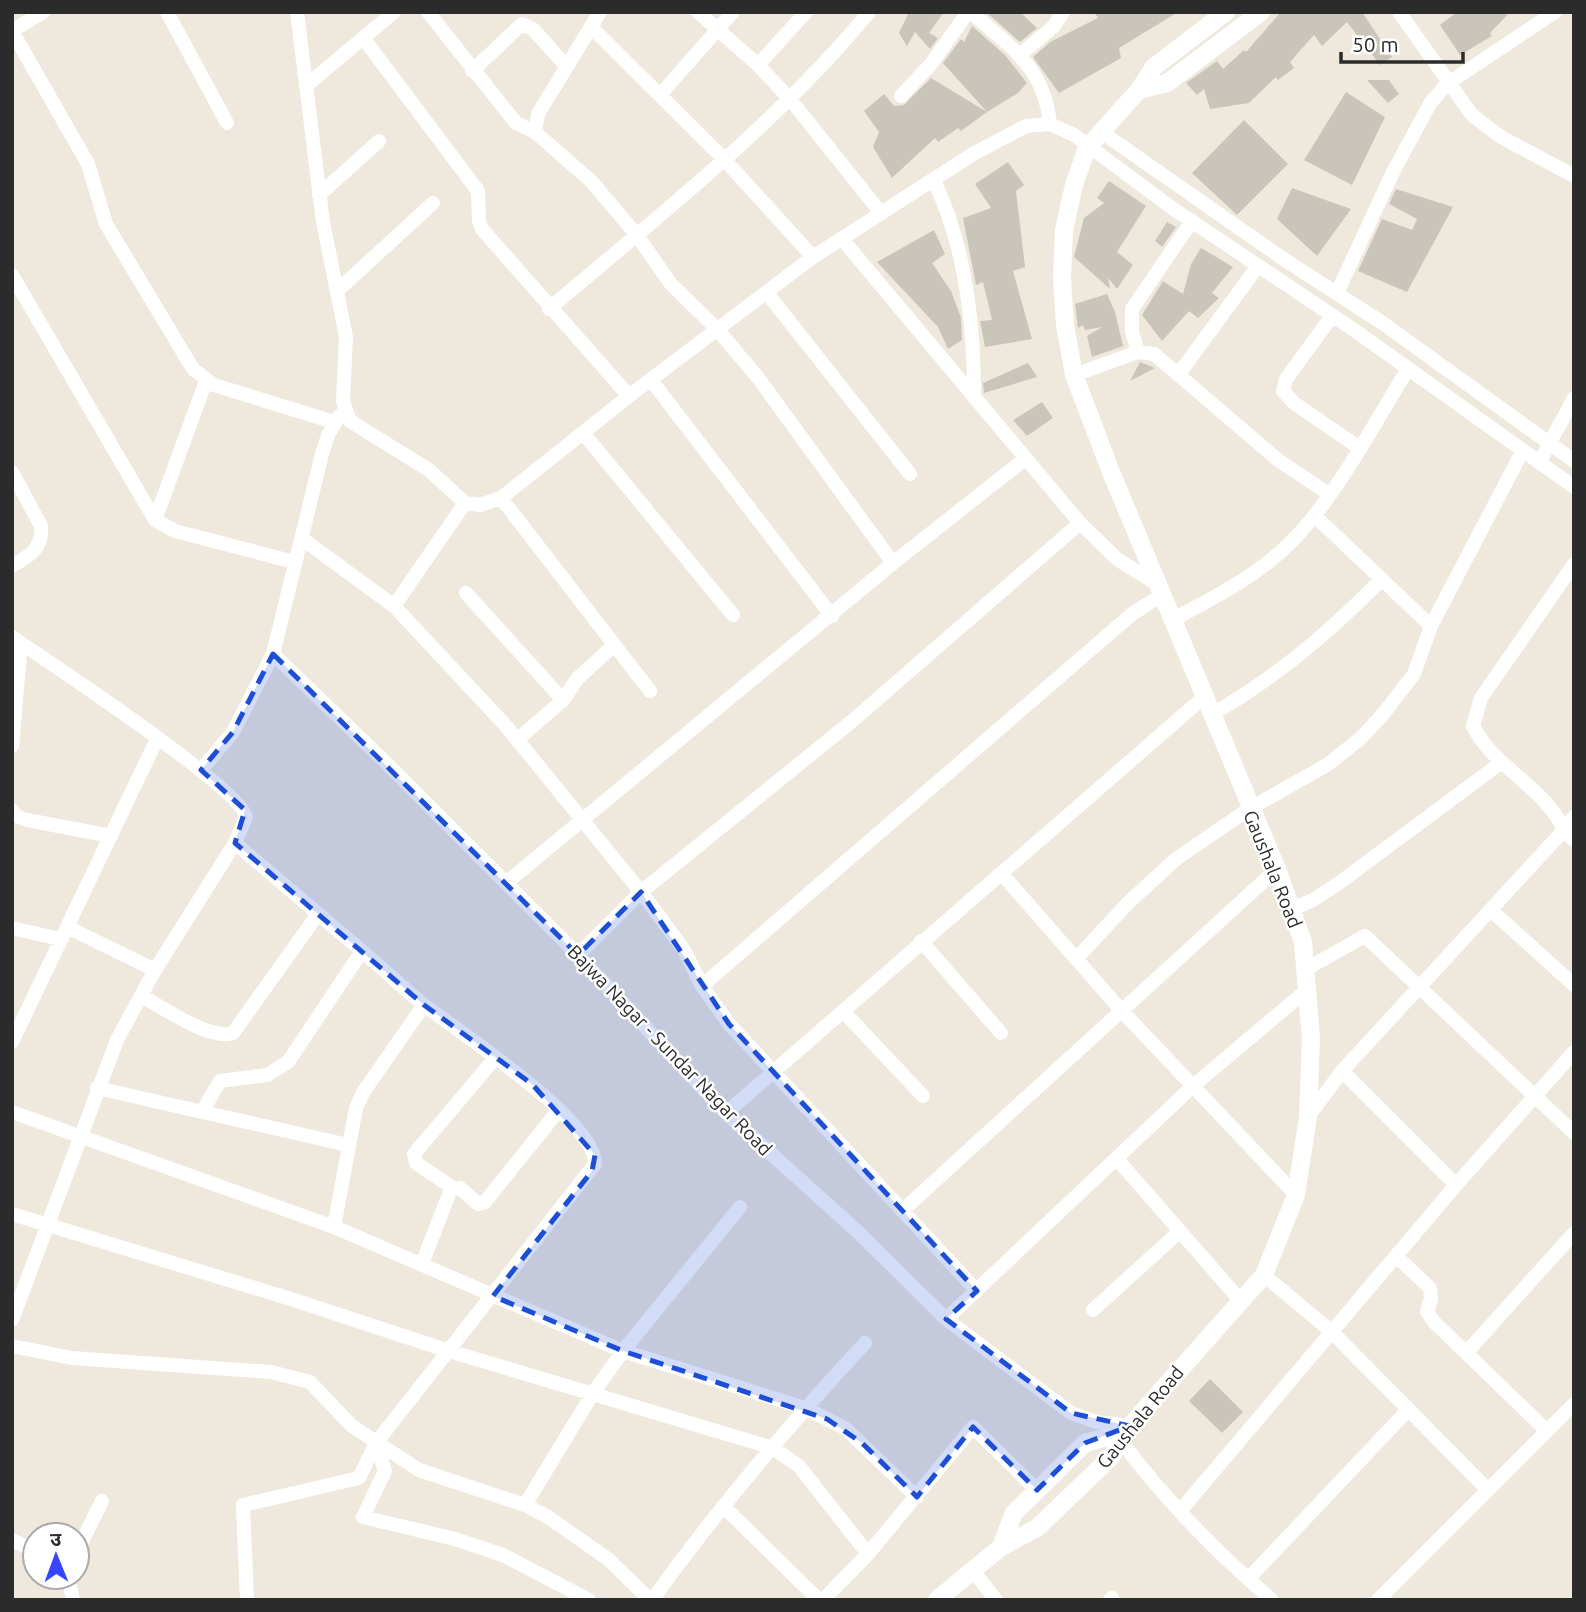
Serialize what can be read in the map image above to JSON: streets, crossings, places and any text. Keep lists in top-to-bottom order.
{
  "streets": {
    "street": ["Gaushala Road", "Bajwa Nagar - Sundar Nagar Road"]
  },
  "crossings": [
    ["Gaushala Road", "Bajwa Nagar - Sundar Nagar Road"]
  ],
  "scale_bar": "50 m",
  "north": "top"
}
